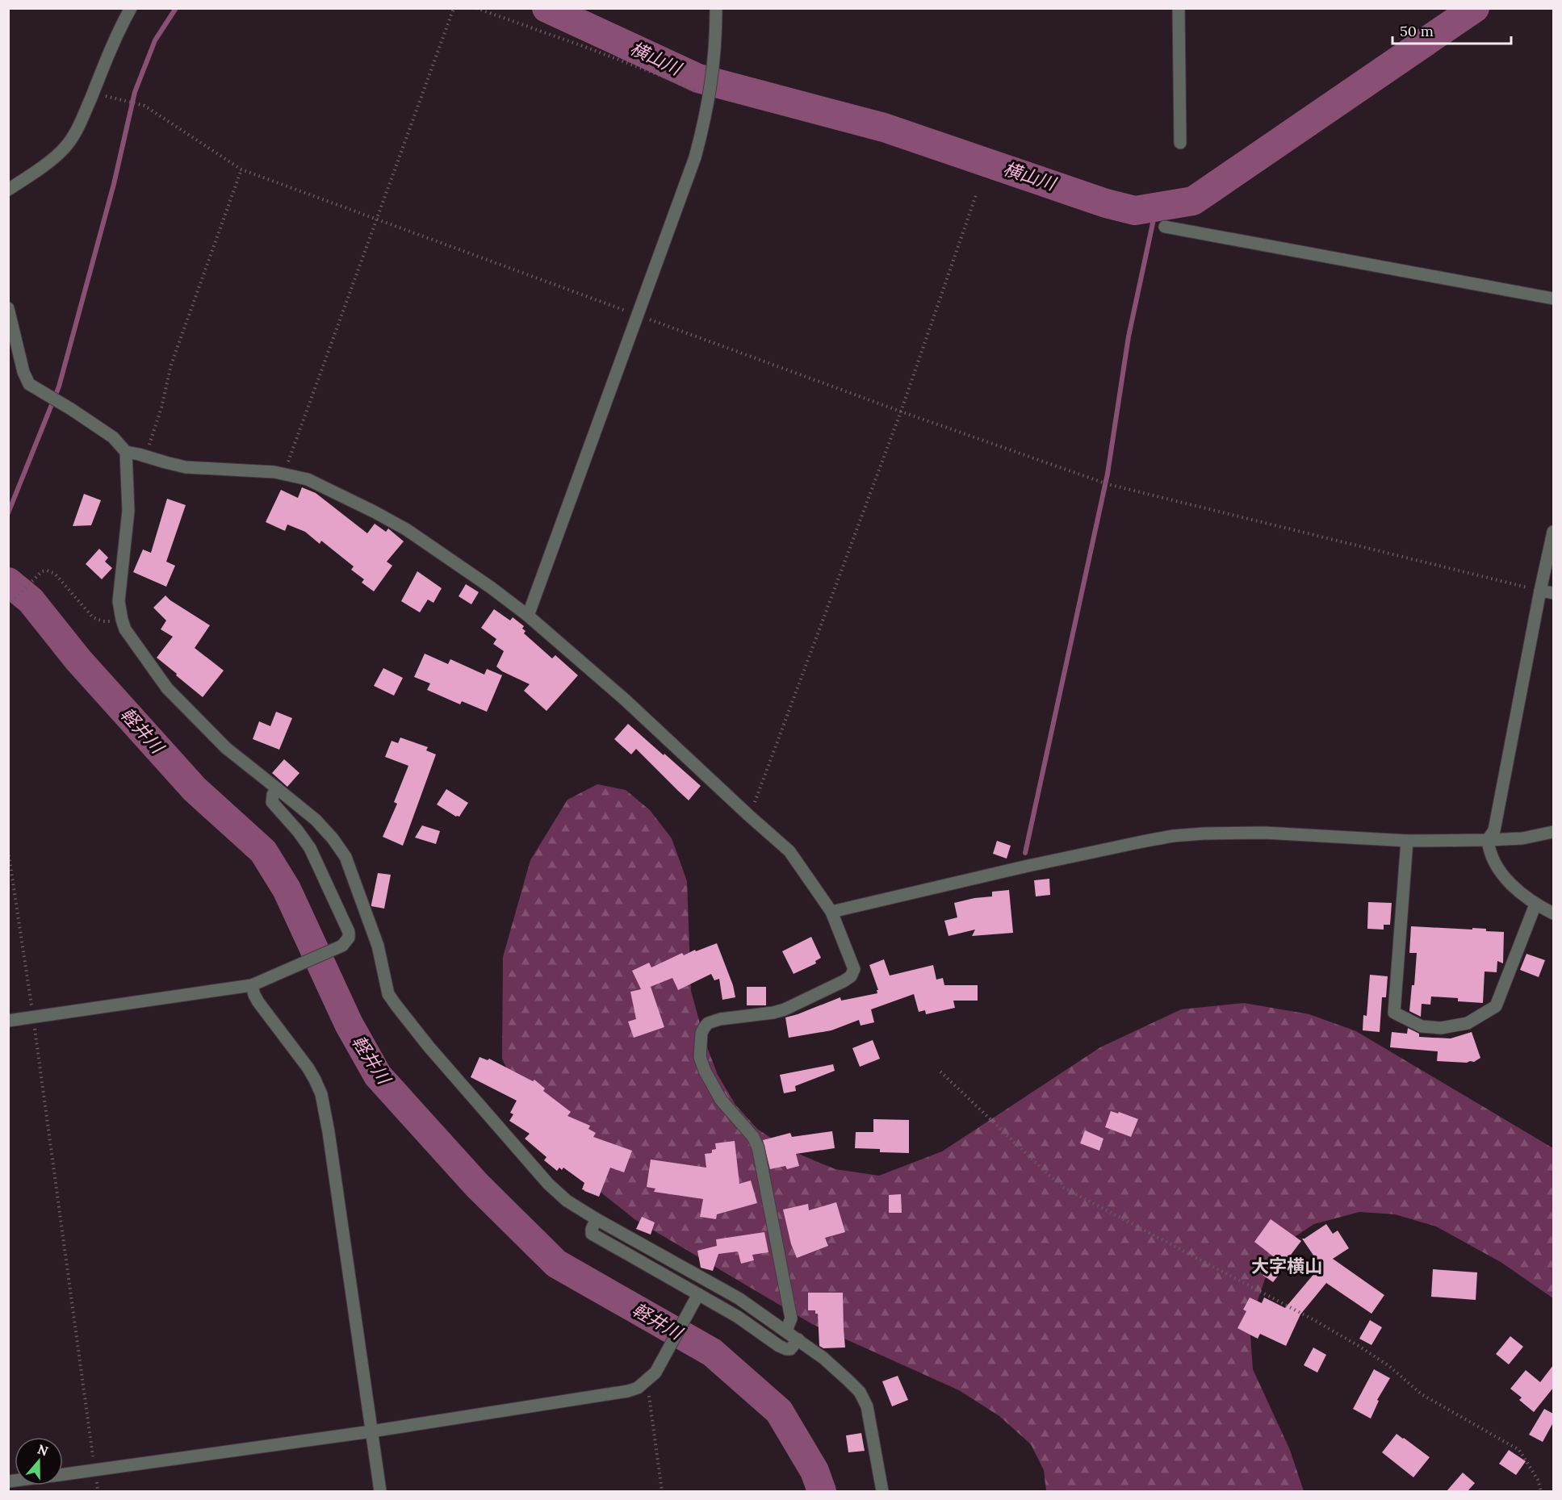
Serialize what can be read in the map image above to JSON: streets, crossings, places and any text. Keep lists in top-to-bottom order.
{
  "districts": ["大字横山"],
  "water": ["横山川", "軽井川"],
  "scale_bar": "50 m",
  "north": "top"
}
